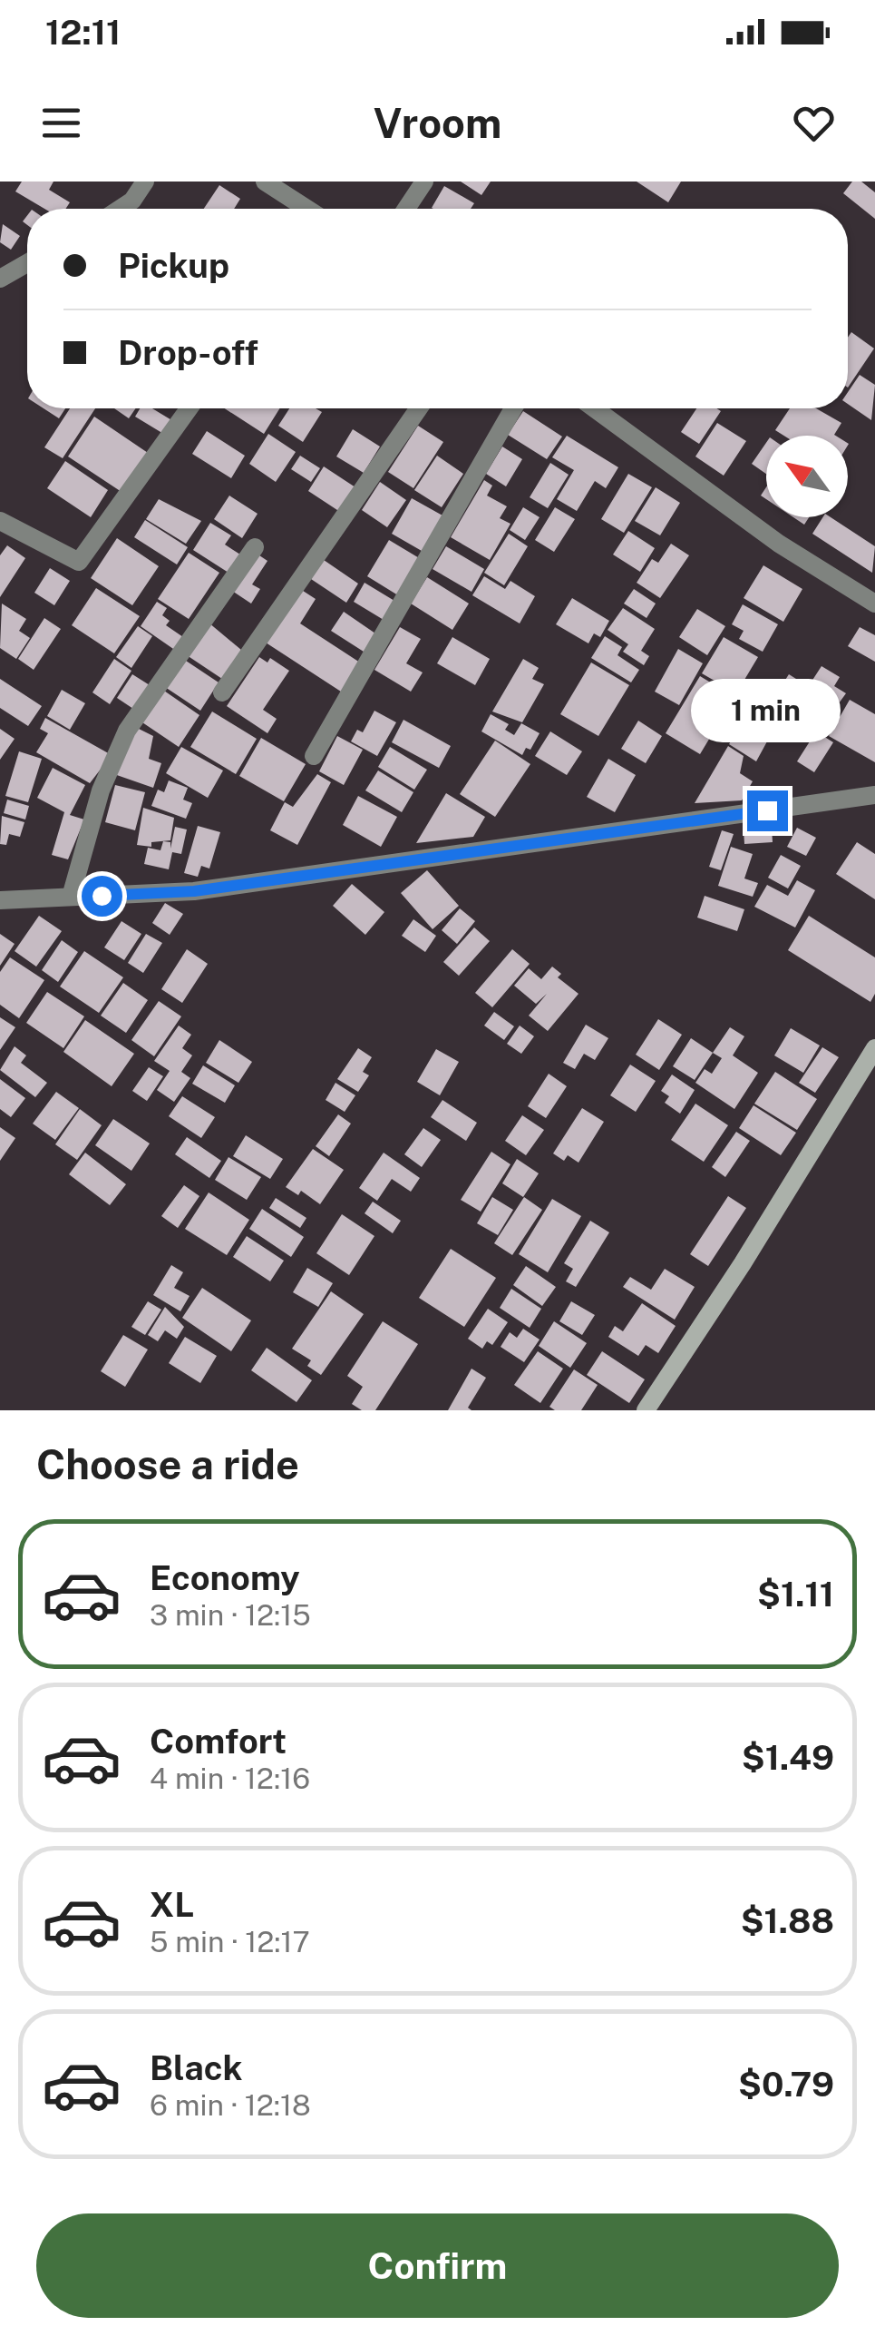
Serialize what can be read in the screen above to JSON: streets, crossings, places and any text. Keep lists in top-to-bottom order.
{
  "north": "top left",
  "page": {
    "status": "12:11",
    "header": "Vroom",
    "banner": ["Pickup", "Drop-off"],
    "bubble": "1 min",
    "heading": "Choose a ride",
    "list": [
      {
        "name": "Economy",
        "note": "3 min · 12:15",
        "value": "$1.11"
      },
      {
        "name": "Comfort",
        "note": "4 min · 12:16",
        "value": "$1.49"
      },
      {
        "name": "XL",
        "note": "5 min · 12:17",
        "value": "$1.88"
      },
      {
        "name": "Black",
        "note": "6 min · 12:18",
        "value": "$0.79"
      }
    ],
    "buttons": "Confirm"
  }
}
